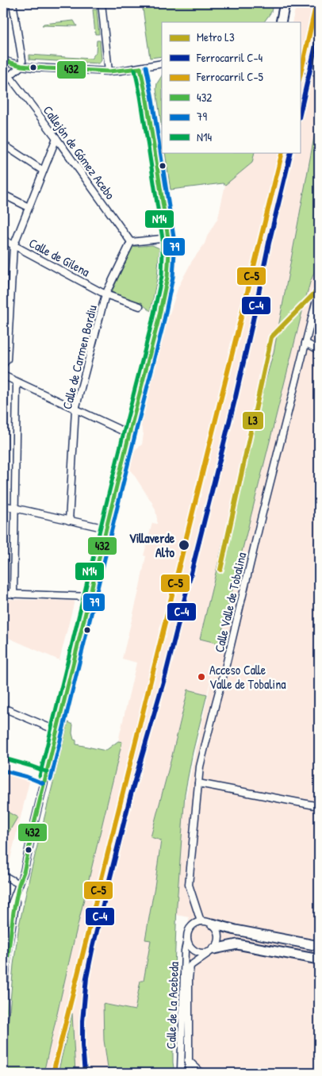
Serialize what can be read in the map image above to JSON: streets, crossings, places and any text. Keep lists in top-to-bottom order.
{
  "streets": {
    "street": [
      "Callejón de Gómez Acebo",
      "Calle de Gilena",
      "Calle de Carmen Bordiu",
      "Calle Valle de Tobalina",
      "Calle de La Acebeda"
    ]
  },
  "crossings": [
    ["Callejón de Gómez Acebo", "Calle de Carmen Bordiu"],
    ["Calle de Gilena", "Calle de Carmen Bordiu"],
    ["Calle Valle de Tobalina", "Calle de La Acebeda"]
  ],
  "places": ["Villaverde Alto", "Acceso Calle Valle de Tobalina"],
  "lines": [
    "rail line C-5",
    "rail line C-4",
    "transit line 432",
    "transit line 79",
    "transit line N14",
    "metro line L3"
  ],
  "legend": [
    "Metro L3",
    "Ferrocarril C-4",
    "Ferrocarril C-5",
    "432",
    "79",
    "N14"
  ]
}
